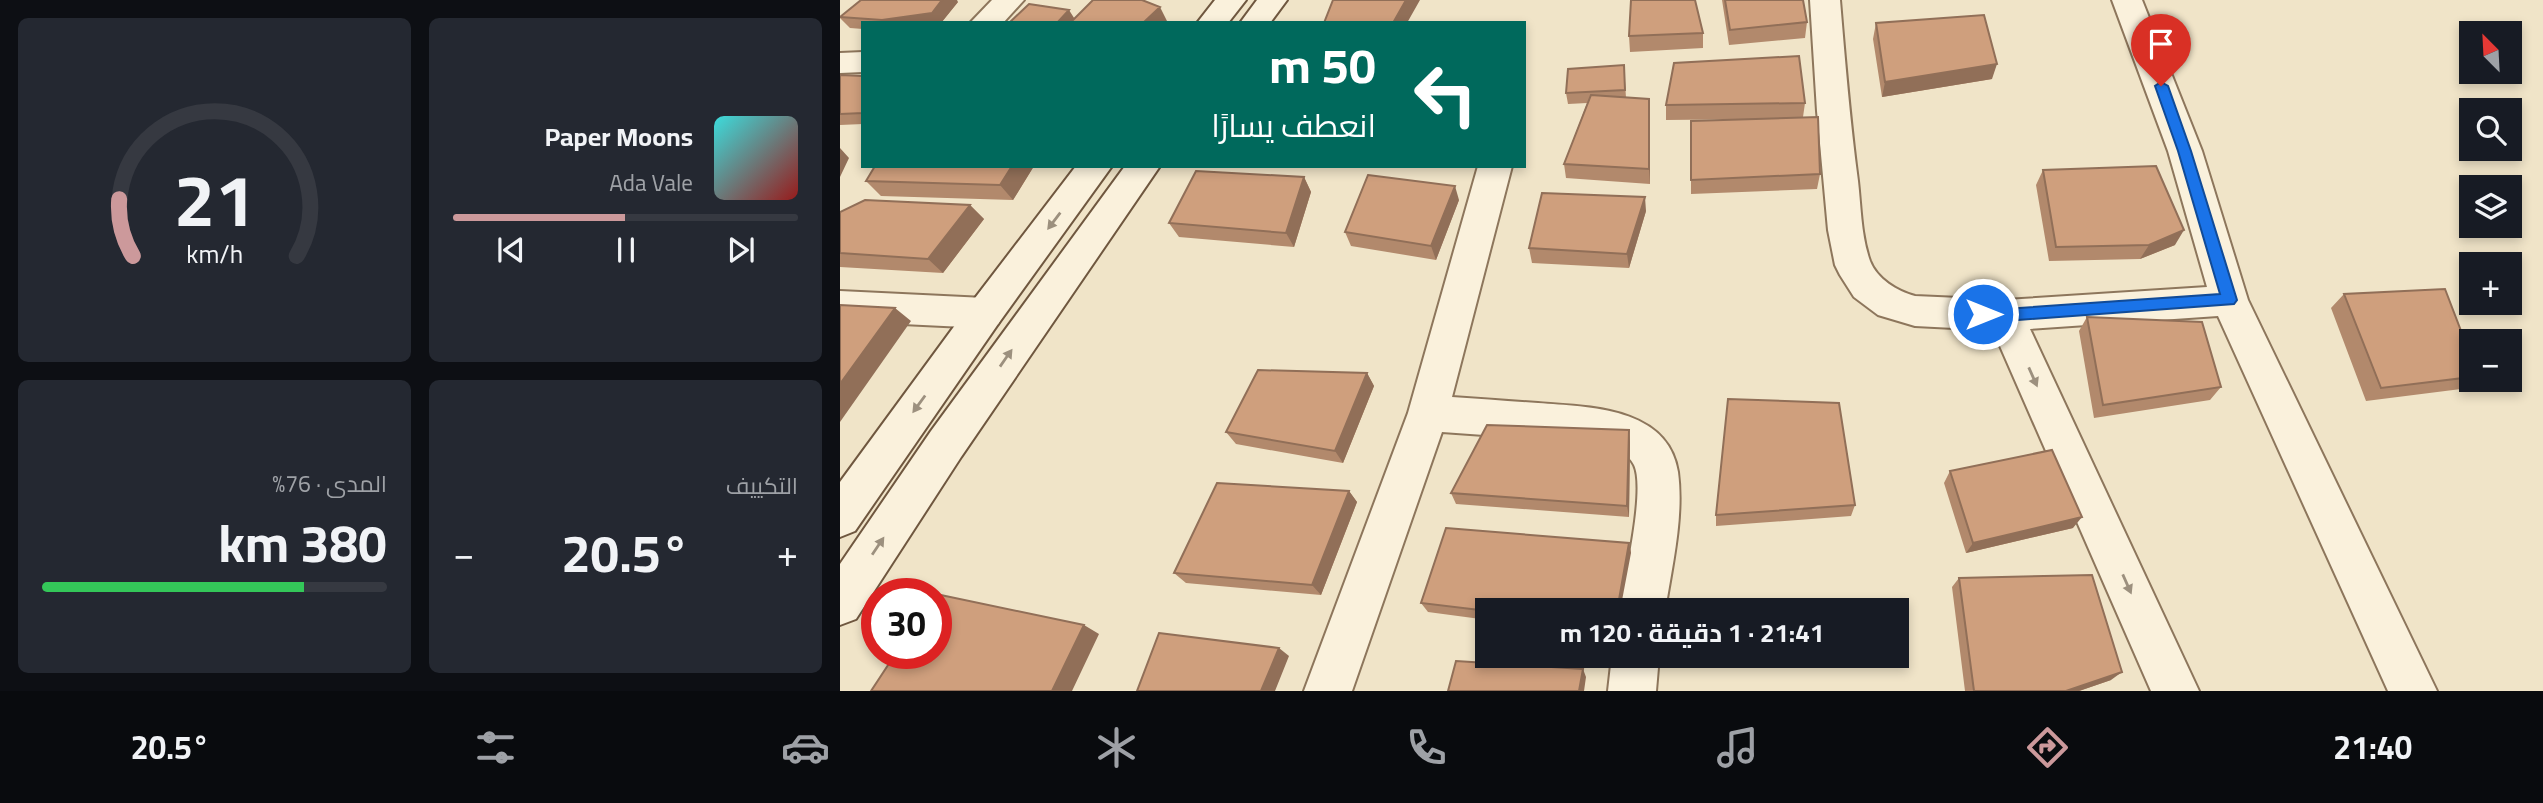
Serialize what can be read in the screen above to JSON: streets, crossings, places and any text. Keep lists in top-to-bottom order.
{
  "north": "top left",
  "page": {
    "map_buttons": ["+", "−"],
    "turn": ["50 m", "انعطف يسارًا"],
    "song": ["Paper Moons", "Ada Vale"],
    "tile": [
      "التكييف",
      ["المدى · 76%", "380 km"]
    ],
    "heat": ["−", "20.5°", "+"],
    "limit": "30",
    "trip": "21:41 · 1 دقيقة · 120 m",
    "tabs": ["21:40", "20.5°"],
    "gauge": ["21", "km/h"]
  }
}
